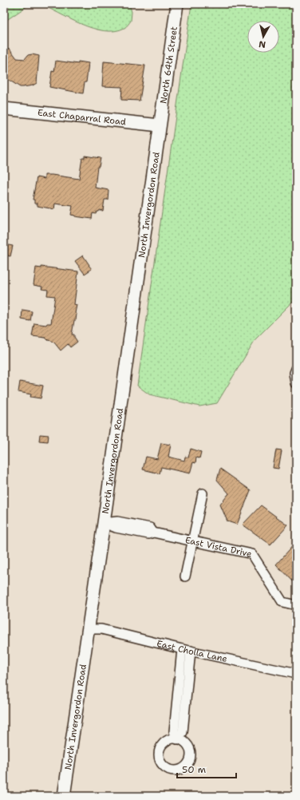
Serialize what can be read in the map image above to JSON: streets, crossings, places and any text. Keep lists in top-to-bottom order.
{
  "streets": {
    "street": [
      "North 64th Street",
      "East Chaparral Road",
      "North Invergordon Road",
      "East Vista Drive",
      "East Cholla Lane"
    ]
  },
  "crossings": [
    ["North 64th Street", "East Chaparral Road"],
    ["North 64th Street", "North Invergordon Road"],
    ["East Chaparral Road", "North Invergordon Road"],
    ["North Invergordon Road", "East Vista Drive"],
    ["North Invergordon Road", "East Cholla Lane"]
  ],
  "scale_bar": "50 m",
  "north": "bottom"
}
